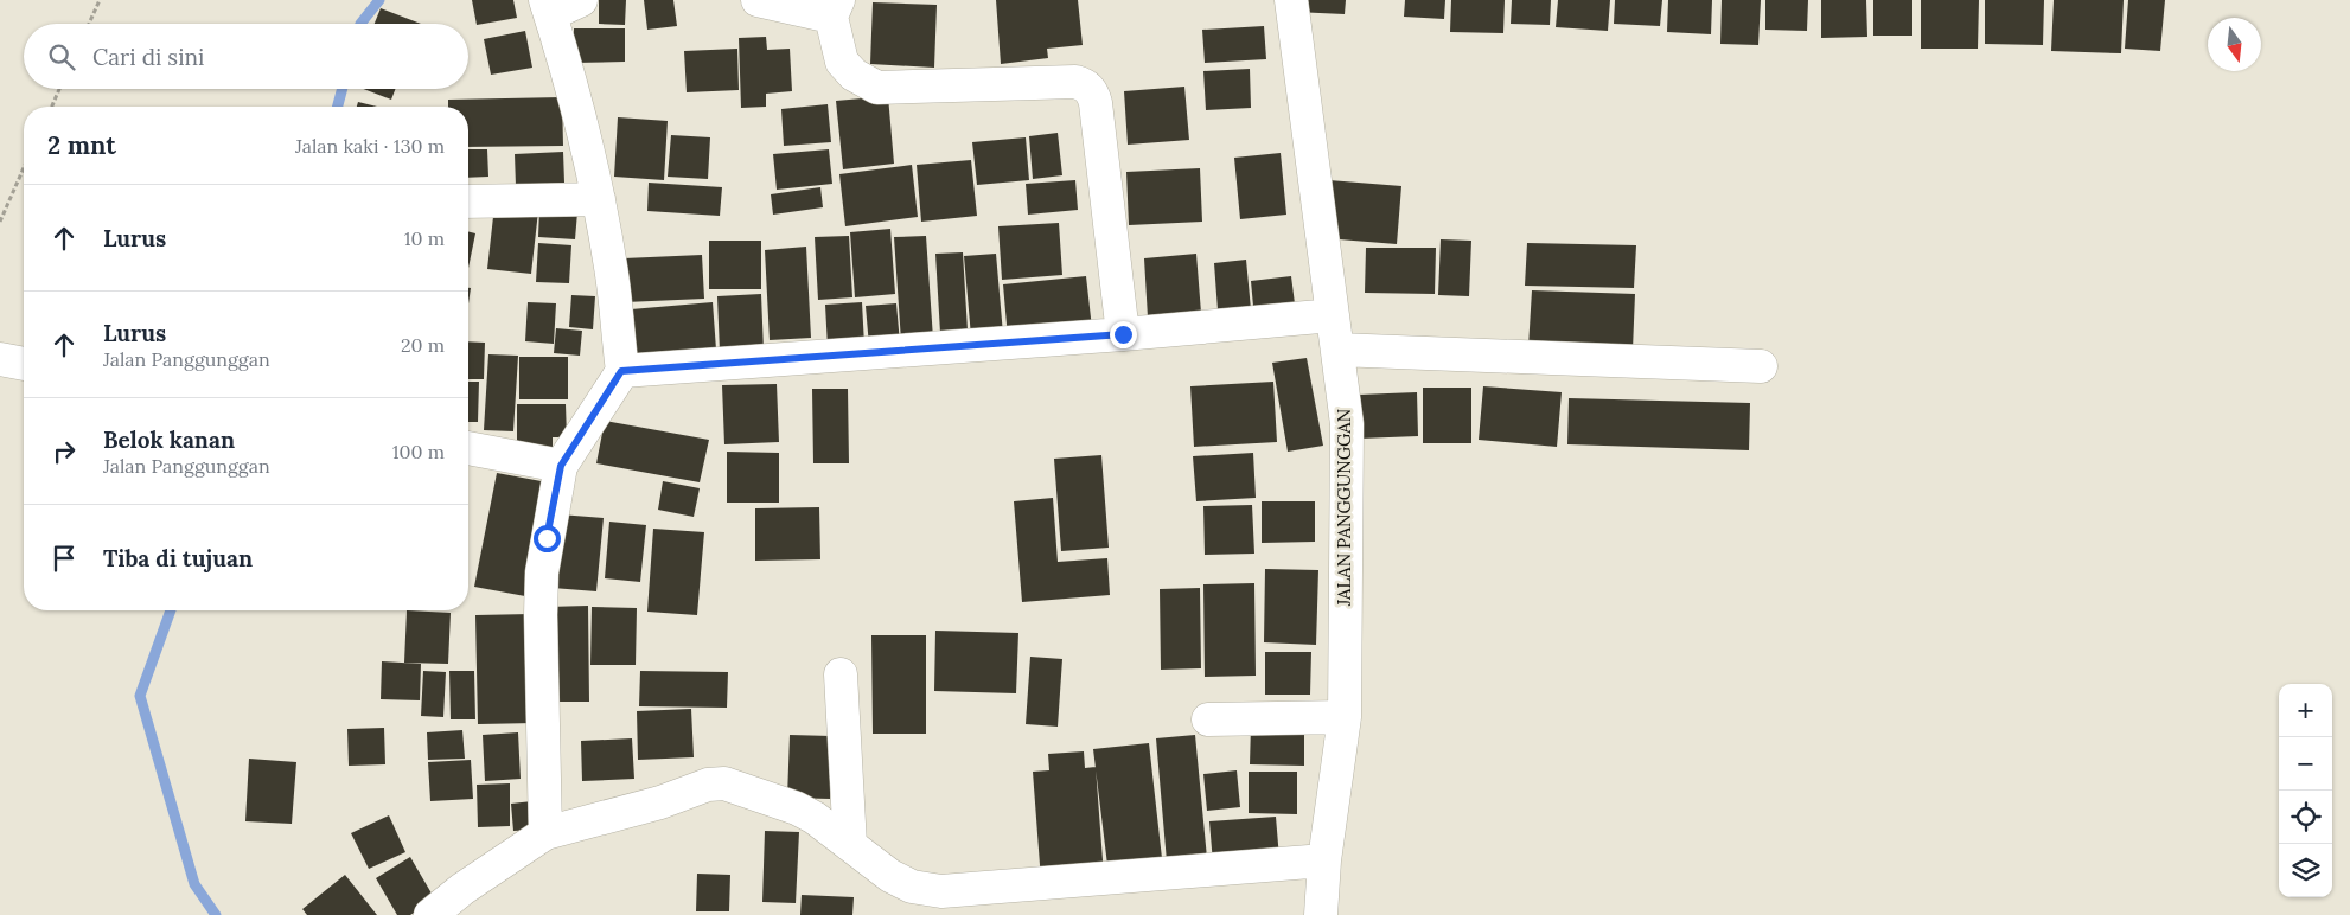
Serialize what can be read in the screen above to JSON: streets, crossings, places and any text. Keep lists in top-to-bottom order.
{
  "streets": {
    "street": ["JALAN PANGGUNGGAN"]
  },
  "north": "bottom",
  "page": {
    "search": "Cari di sini",
    "heading": ["2 mnt", "Jalan kaki · 130 m"],
    "list": [
      ["Lurus", "10 m"],
      ["Lurus", "Jalan Panggunggan", "20 m"],
      ["Belok kanan", "Jalan Panggunggan", "100 m"],
      "Tiba di tujuan"
    ],
    "map_buttons": ["+", "−"]
  }
}
